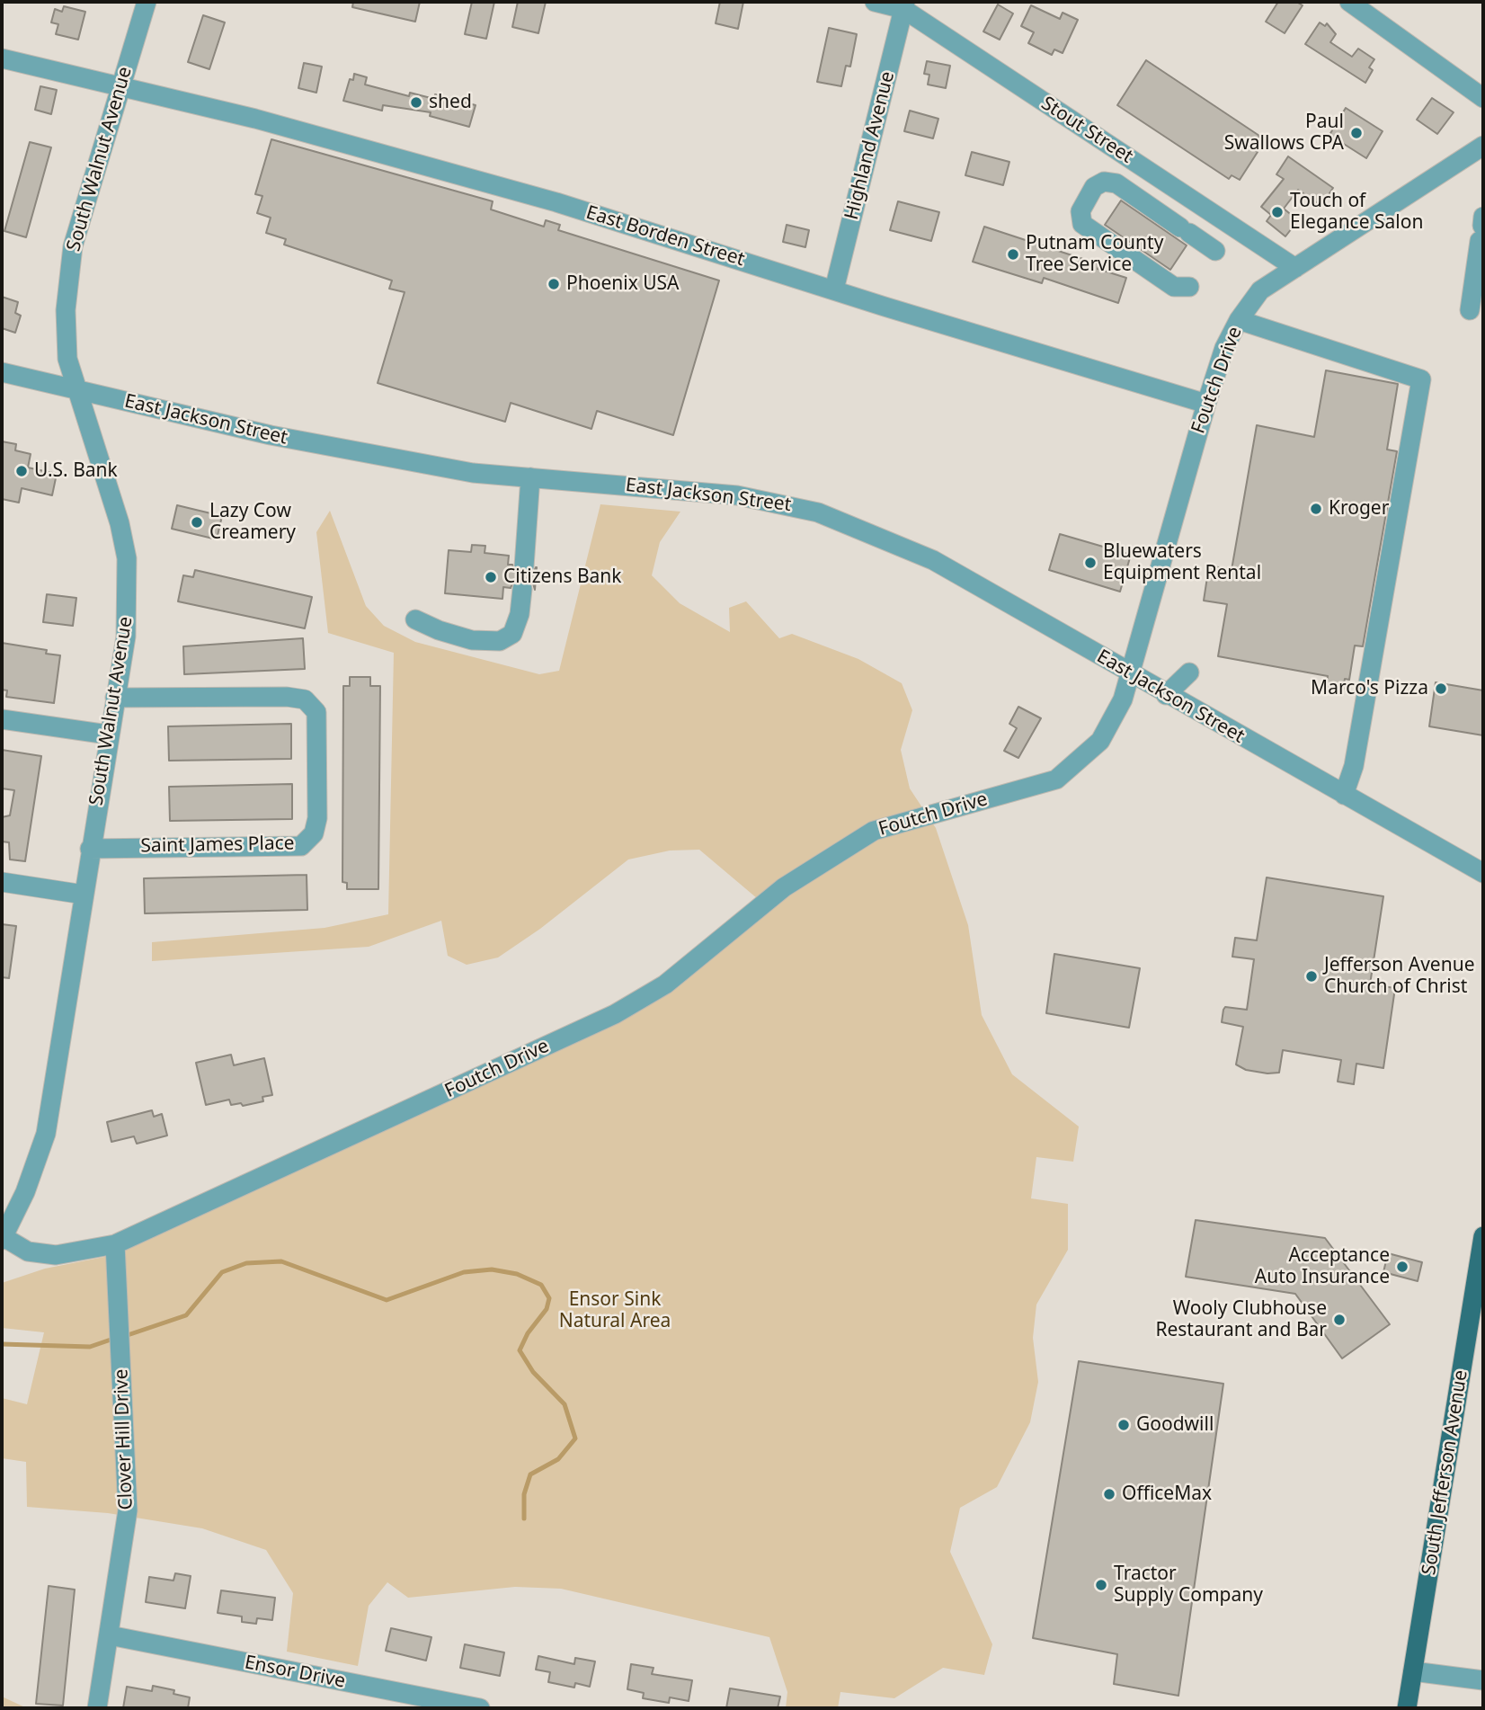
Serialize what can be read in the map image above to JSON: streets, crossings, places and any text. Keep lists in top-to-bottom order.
{
  "streets": {
    "main road": ["South Jefferson Avenue"],
    "street": [
      "Stout Street",
      "Highland Avenue",
      "South Walnut Avenue",
      "East Borden Street",
      "Foutch Drive",
      "East Jackson Street",
      "Saint James Place",
      "Clover Hill Drive",
      "Ensor Drive"
    ]
  },
  "crossings": [
    ["Stout Street", "Highland Avenue"],
    ["Stout Street", "Foutch Drive"],
    ["Highland Avenue", "East Borden Street"],
    ["South Walnut Avenue", "East Borden Street"],
    ["South Walnut Avenue", "Foutch Drive"],
    ["South Walnut Avenue", "East Jackson Street"],
    ["South Walnut Avenue", "Saint James Place"],
    ["East Borden Street", "Foutch Drive"],
    ["Foutch Drive", "East Jackson Street"],
    ["Foutch Drive", "Clover Hill Drive"],
    ["Clover Hill Drive", "Ensor Drive"]
  ],
  "parks": ["Ensor Sink Natural Area"],
  "places": [
    "shed",
    "Paul Swallows CPA",
    "Touch of Elegance Salon",
    "Putnam County Tree Service",
    "Phoenix USA",
    "U.S. Bank",
    "Kroger",
    "Lazy Cow Creamery",
    "Bluewaters Equipment Rental",
    "Citizens Bank",
    "Marco's Pizza",
    "Jefferson Avenue Church of Christ",
    "Acceptance Auto Insurance",
    "Wooly Clubhouse Restaurant and Bar",
    "Goodwill",
    "OfficeMax",
    "Tractor Supply Company"
  ]
}
